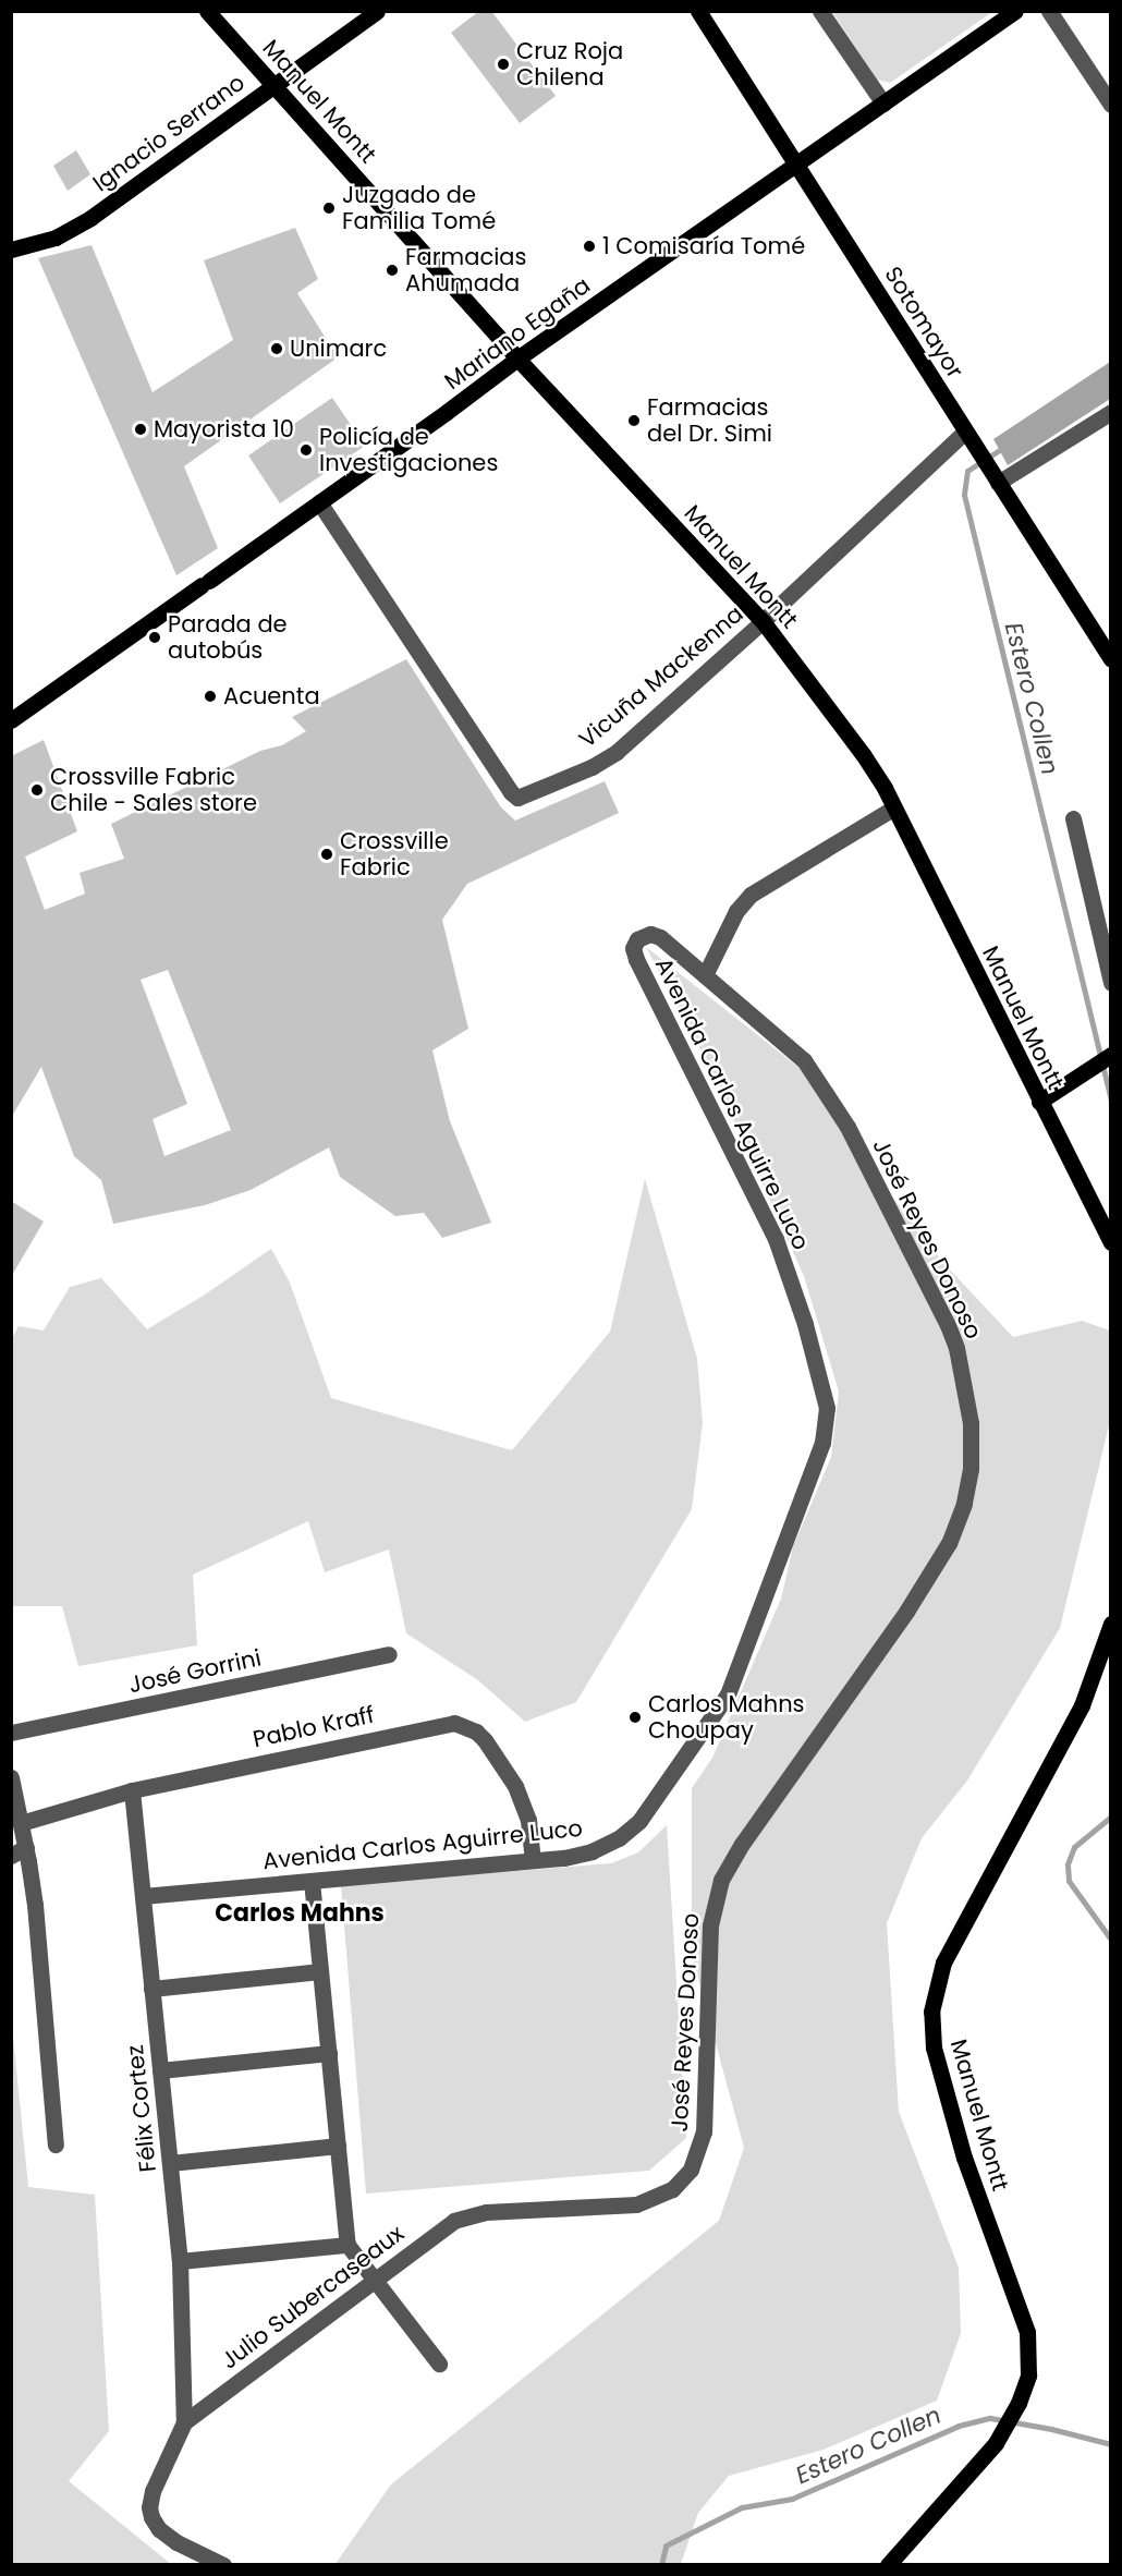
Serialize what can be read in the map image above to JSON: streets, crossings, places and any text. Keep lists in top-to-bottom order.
{
  "streets": {
    "main road": [
      "Manuel Montt",
      "Ignacio Serrano",
      "Sotomayor",
      "Mariano Egaña"
    ],
    "street": [
      "Vicuña Mackenna",
      "Avenida Carlos Aguirre Luco",
      "José Reyes Donoso",
      "José Gorrini",
      "Pablo Kraff",
      "Félix Cortez",
      "Julio Subercaseaux"
    ]
  },
  "crossings": [
    ["Manuel Montt", "Ignacio Serrano"],
    ["Manuel Montt", "Mariano Egaña"],
    ["Manuel Montt", "Vicuña Mackenna"],
    ["Manuel Montt", "Avenida Carlos Aguirre Luco"],
    ["Sotomayor", "Mariano Egaña"],
    ["Sotomayor", "Vicuña Mackenna"],
    ["Mariano Egaña", "Vicuña Mackenna"],
    ["Avenida Carlos Aguirre Luco", "José Reyes Donoso"],
    ["Avenida Carlos Aguirre Luco", "Pablo Kraff"],
    ["Avenida Carlos Aguirre Luco", "Félix Cortez"],
    ["José Reyes Donoso", "Julio Subercaseaux"],
    ["Pablo Kraff", "Félix Cortez"],
    ["Félix Cortez", "Julio Subercaseaux"]
  ],
  "districts": ["Carlos Mahns"],
  "water": ["Estero Collen"],
  "places": [
    "Cruz Roja Chilena",
    "Juzgado de Familia Tomé",
    "1 Comisaría Tomé",
    "Farmacias Ahumada",
    "Unimarc",
    "Farmacias del Dr. Simi",
    "Mayorista 10",
    "Policía de Investigaciones",
    "Parada de autobús",
    "Acuenta",
    "Crossville Fabric Chile - Sales store",
    "Crossville Fabric",
    "Carlos Mahns Choupay"
  ]
}
